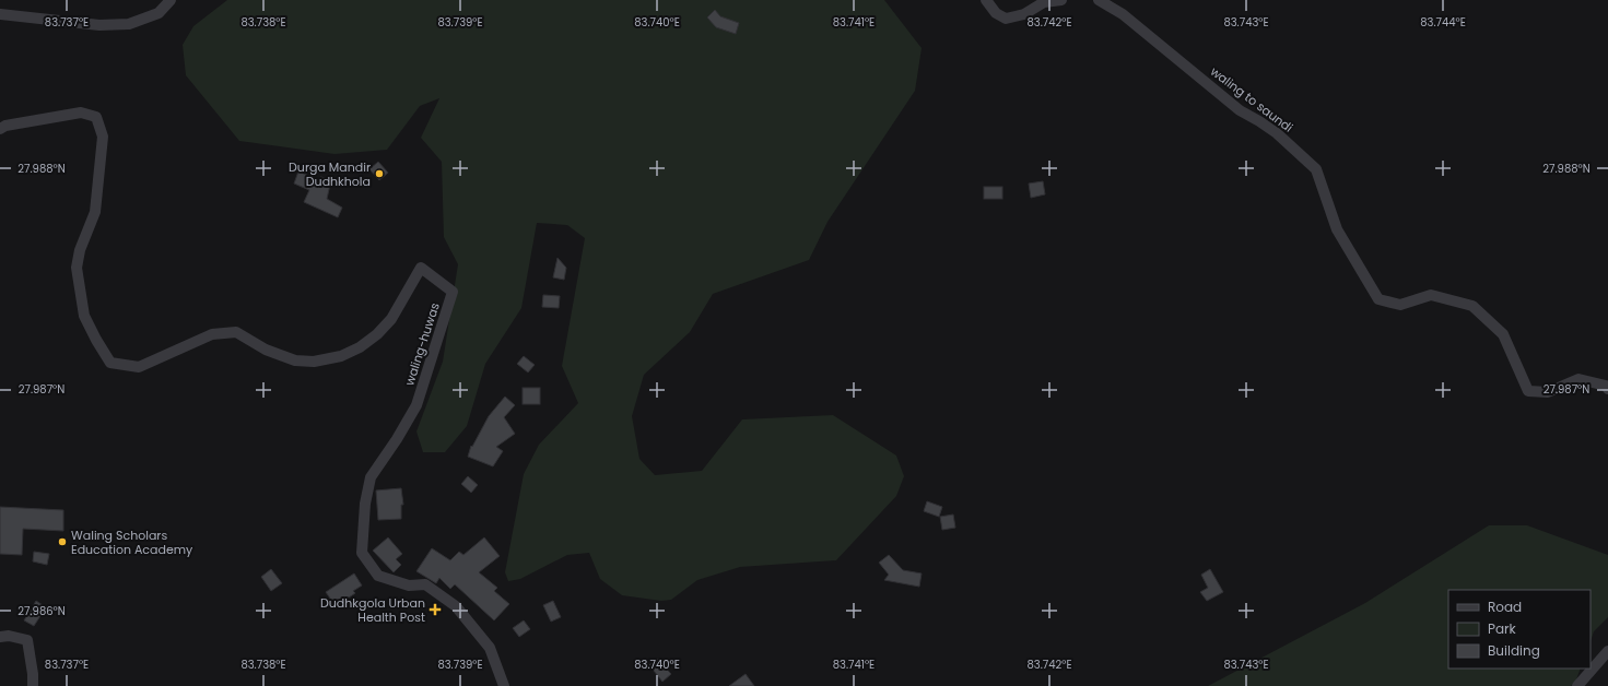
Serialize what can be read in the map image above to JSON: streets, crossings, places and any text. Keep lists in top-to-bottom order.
{
  "streets": {
    "street": ["waling to saundi", "waling-huwas"]
  },
  "places": {
    "other": ["Durga Mandir Dudhkhola", "Waling Scholars Education Academy"],
    "health": ["Dudhkgola Urban Health Post"]
  },
  "legend": ["Road", "Park", "Building"],
  "coordinates": [
    "83.737°E",
    "83.738°E",
    "83.739°E",
    "83.740°E",
    "83.741°E",
    "83.742°E",
    "83.743°E",
    "83.744°E",
    "27.988°N",
    "27.987°N",
    "27.986°N"
  ]
}
